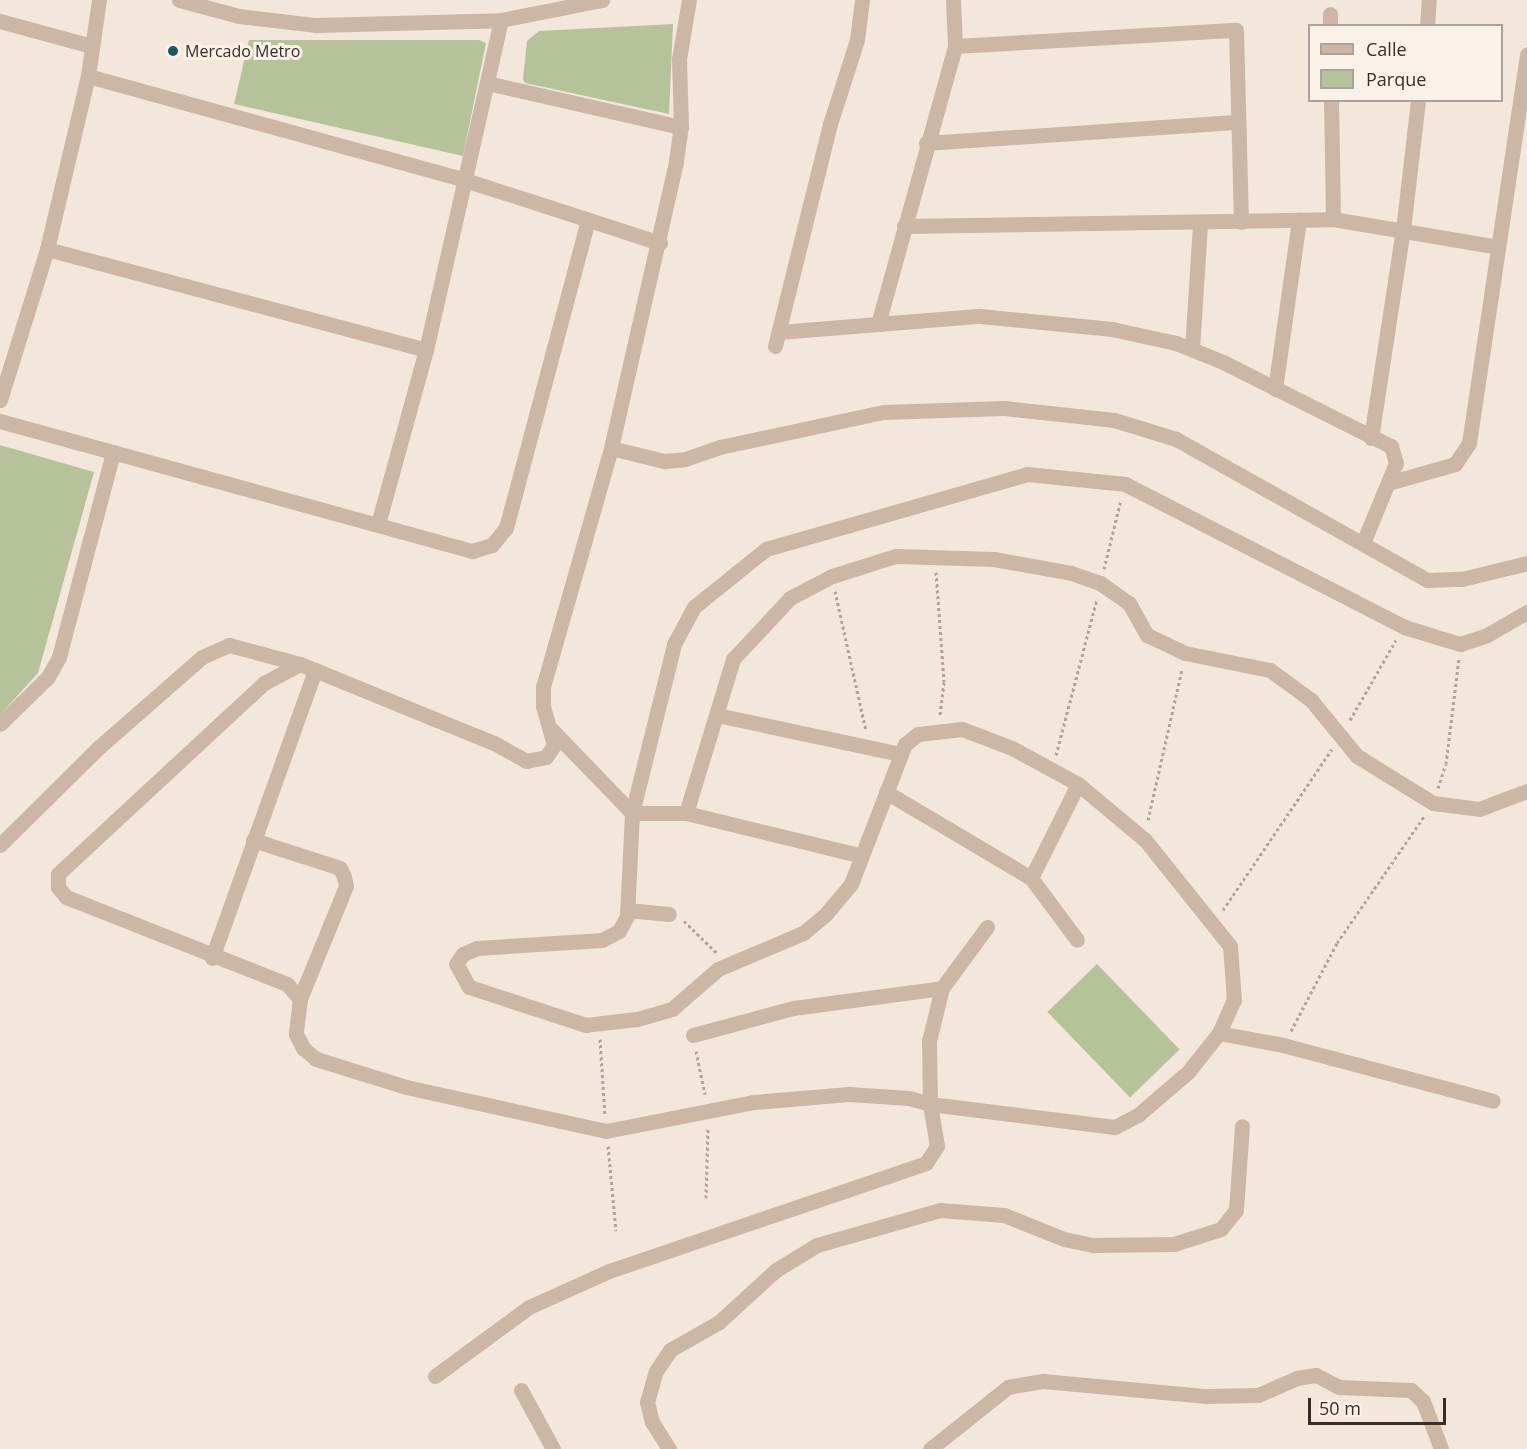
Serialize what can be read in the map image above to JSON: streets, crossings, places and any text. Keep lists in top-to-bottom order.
{
  "places": ["Mercado Metro"],
  "legend": ["Calle", "Parque"],
  "scale_bar": "50 m"
}
